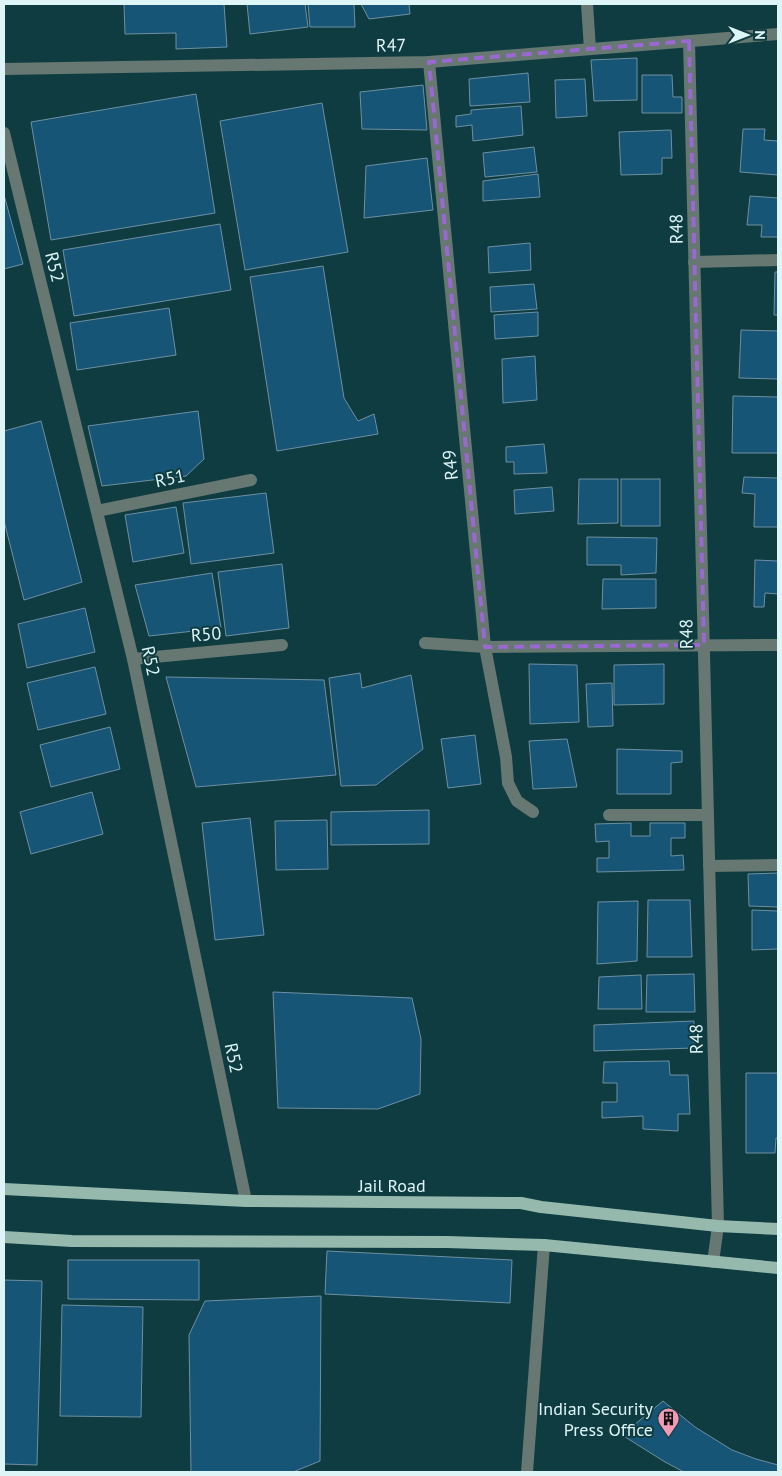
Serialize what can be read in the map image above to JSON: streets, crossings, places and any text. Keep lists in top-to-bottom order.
{
  "streets": {
    "main road": ["Jail Road"],
    "street": [
      "R47",
      "R48",
      "R52",
      "R49",
      "R51",
      "R50"
    ]
  },
  "crossings": [
    ["R47", "R48"],
    ["R47", "R49"],
    ["R48", "Jail Road"],
    ["R52", "R51"],
    ["R52", "R50"],
    ["R52", "Jail Road"]
  ],
  "places": {
    "building": ["Indian Security Press Office"]
  },
  "north": "right"
}
